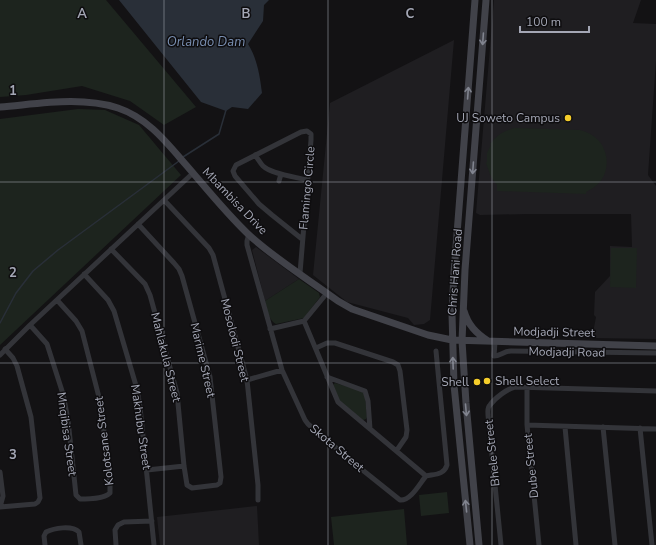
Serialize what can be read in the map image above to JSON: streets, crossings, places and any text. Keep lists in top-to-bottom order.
{
  "streets": {
    "main road": ["Mbambisa Drive", "Chris Hani Road", "Modjadji Street"],
    "street": [
      "Flamingo Circle",
      "Mosolodi Street",
      "Modjadji Road",
      "Mahlakula Street",
      "Marime Street",
      "Makhubu Street",
      "Mnqibisa Street",
      "Kolotsane Street",
      "Skota Street",
      "Bhele Street",
      "Dube Street"
    ]
  },
  "crossings": [
    ["Flamingo Circle", "Mbambisa Drive"],
    ["Mbambisa Drive", "Chris Hani Road"],
    ["Mbambisa Drive", "Modjadji Street"],
    ["Mbambisa Drive", "Mosolodi Street"],
    ["Mbambisa Drive", "Mahlakula Street"],
    ["Mbambisa Drive", "Marime Street"],
    ["Mbambisa Drive", "Makhubu Street"],
    ["Mbambisa Drive", "Mnqibisa Street"],
    ["Mbambisa Drive", "Kolotsane Street"],
    ["Mbambisa Drive", "Skota Street"],
    ["Chris Hani Road", "Modjadji Street"],
    ["Modjadji Street", "Modjadji Road"],
    ["Mahlakula Street", "Marime Street"],
    ["Mnqibisa Street", "Kolotsane Street"],
    ["Bhele Street", "Dube Street"]
  ],
  "water": ["Orlando Dam"],
  "places": ["UJ Soweto Campus", "Shell Select", "Shell"],
  "scale_bar": "100 m",
  "grid": {
    "columns": ["A", "B", "C"],
    "rows": ["1", "2", "3"]
  }
}
